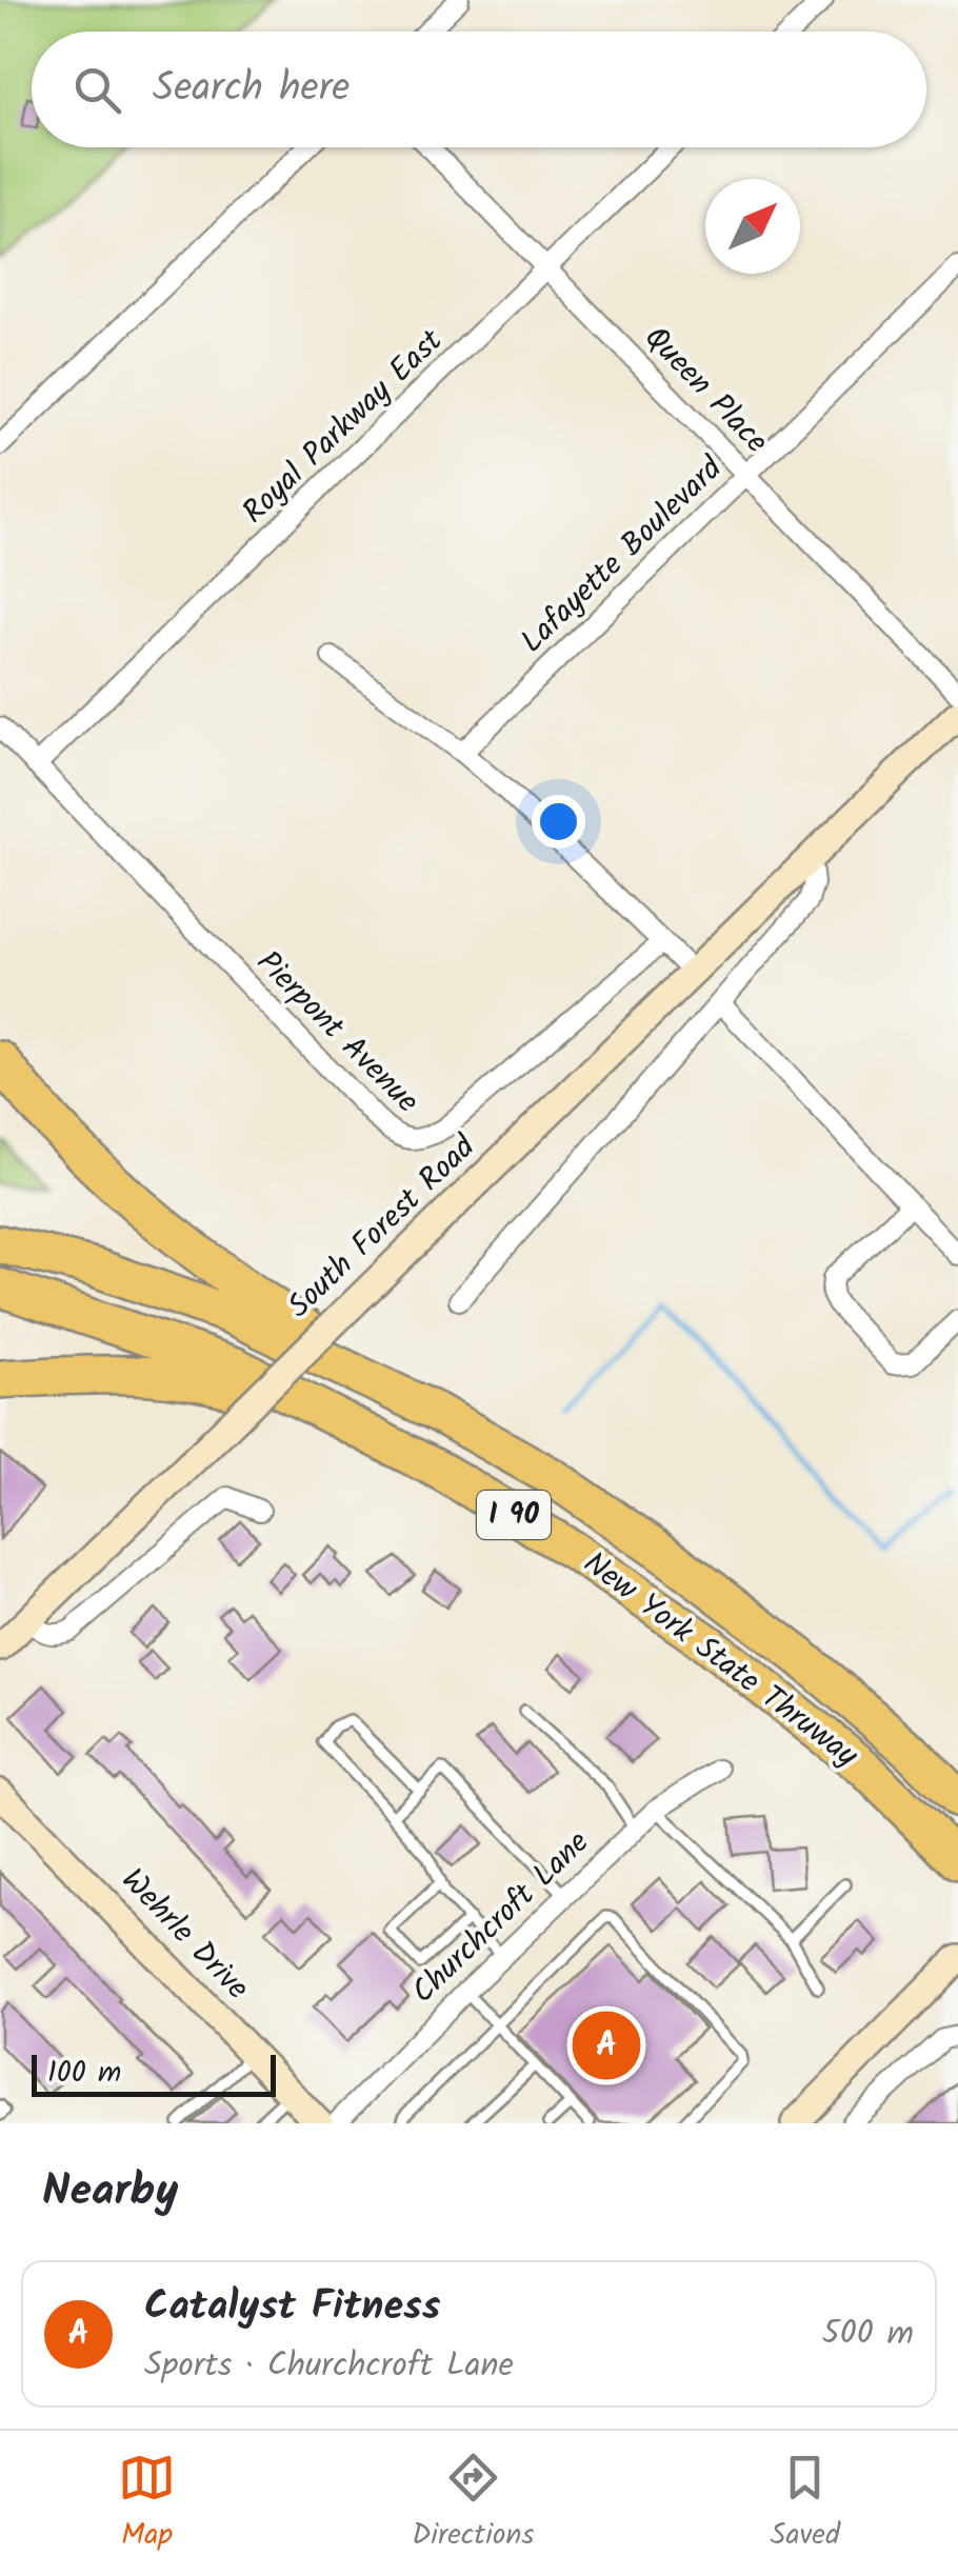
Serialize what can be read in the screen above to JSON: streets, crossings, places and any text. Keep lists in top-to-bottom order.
{
  "streets": {
    "highway": ["I 90", "New York State Thruway"],
    "street": [
      "Queen Place",
      "Royal Parkway East",
      "Lafayette Boulevard",
      "Pierpont Avenue",
      "South Forest Road",
      "Churchcroft Lane",
      "Wehrle Drive"
    ]
  },
  "crossings": [
    ["Queen Place", "Royal Parkway East"],
    ["Queen Place", "Lafayette Boulevard"],
    ["Royal Parkway East", "Pierpont Avenue"]
  ],
  "scale_bar": "100 m",
  "north": "top right",
  "page": {
    "search": "Search here",
    "pins": "A",
    "scale": "100 m",
    "heading": "Nearby",
    "list": [
      {
        "mark": "A",
        "name": "Catalyst Fitness",
        "note": "Sports · Churchcroft Lane",
        "value": "500 m"
      }
    ],
    "nav": ["Map", "Directions", "Saved"]
  }
}
